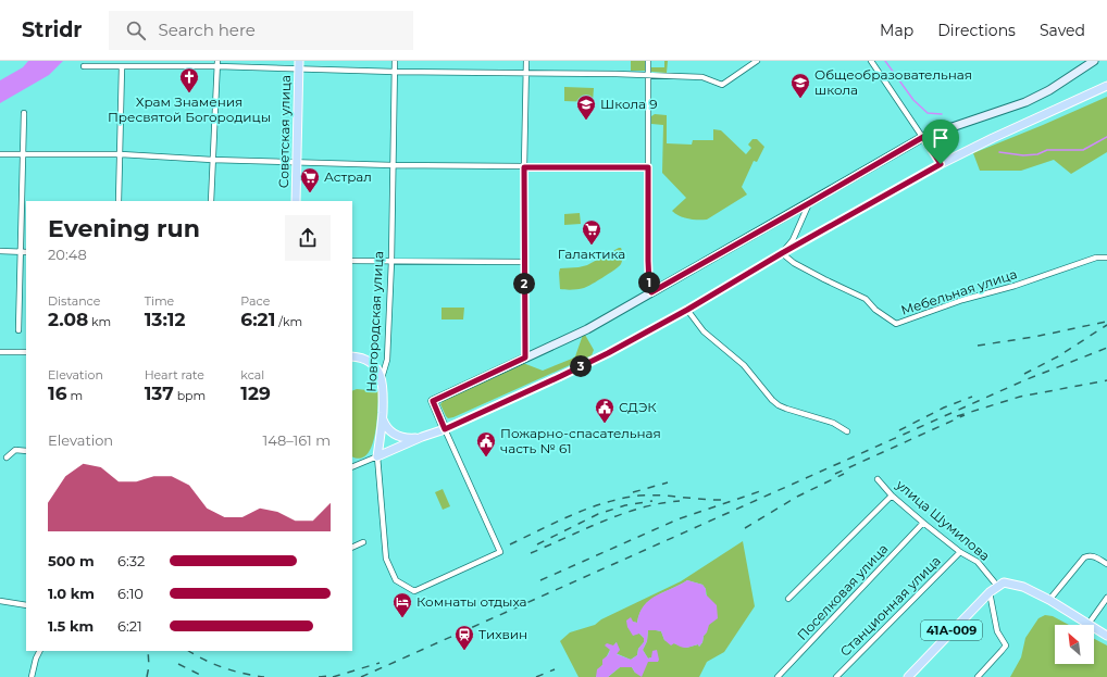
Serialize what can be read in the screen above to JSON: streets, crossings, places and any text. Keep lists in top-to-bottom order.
{
  "streets": {
    "main road": ["Советская улица", "Новгородская улица", "41А-009"],
    "street": [
      "Мебельная улица",
      "улица Шумилова",
      "Поселковая улица",
      "Станционная улица"
    ]
  },
  "crossings": [
    ["улица Шумилова", "Поселковая улица"],
    ["улица Шумилова", "Станционная улица"],
    ["улица Шумилова", "41А-009"]
  ],
  "places": {
    "church": ["Храм Знамения Пресвятой Богородицы"],
    "school or university": ["Общеобразовательная школа", "Школа 9"],
    "supermarket": ["Астрал", "Галактика"],
    "public building": ["СДЭК", "Пожарно-спасательная часть № 61"],
    "hotel": ["Комнаты отдыха"],
    "station": ["Тихвин"]
  },
  "north": "top left",
  "page": {
    "header": "Stridr",
    "search": "Search here",
    "nav": ["Map", "Directions", "Saved"],
    "heading": ["Evening run", "20:48"],
    "pins": ["1", "2", "3"],
    "stats": [
      ["Distance", "2.08 km"],
      ["Time", "13:12"],
      ["Pace", "6:21 /km"],
      ["Elevation", "16 m"],
      ["Heart rate", "137 bpm"],
      ["kcal", "129"]
    ],
    "chart": ["Elevation", "148–161 m"],
    "list": [
      {
        "name": "500 m",
        "note": "6:32"
      },
      {
        "name": "1.0 km",
        "note": "6:10"
      },
      {
        "name": "1.5 km",
        "note": "6:21"
      }
    ]
  }
}
